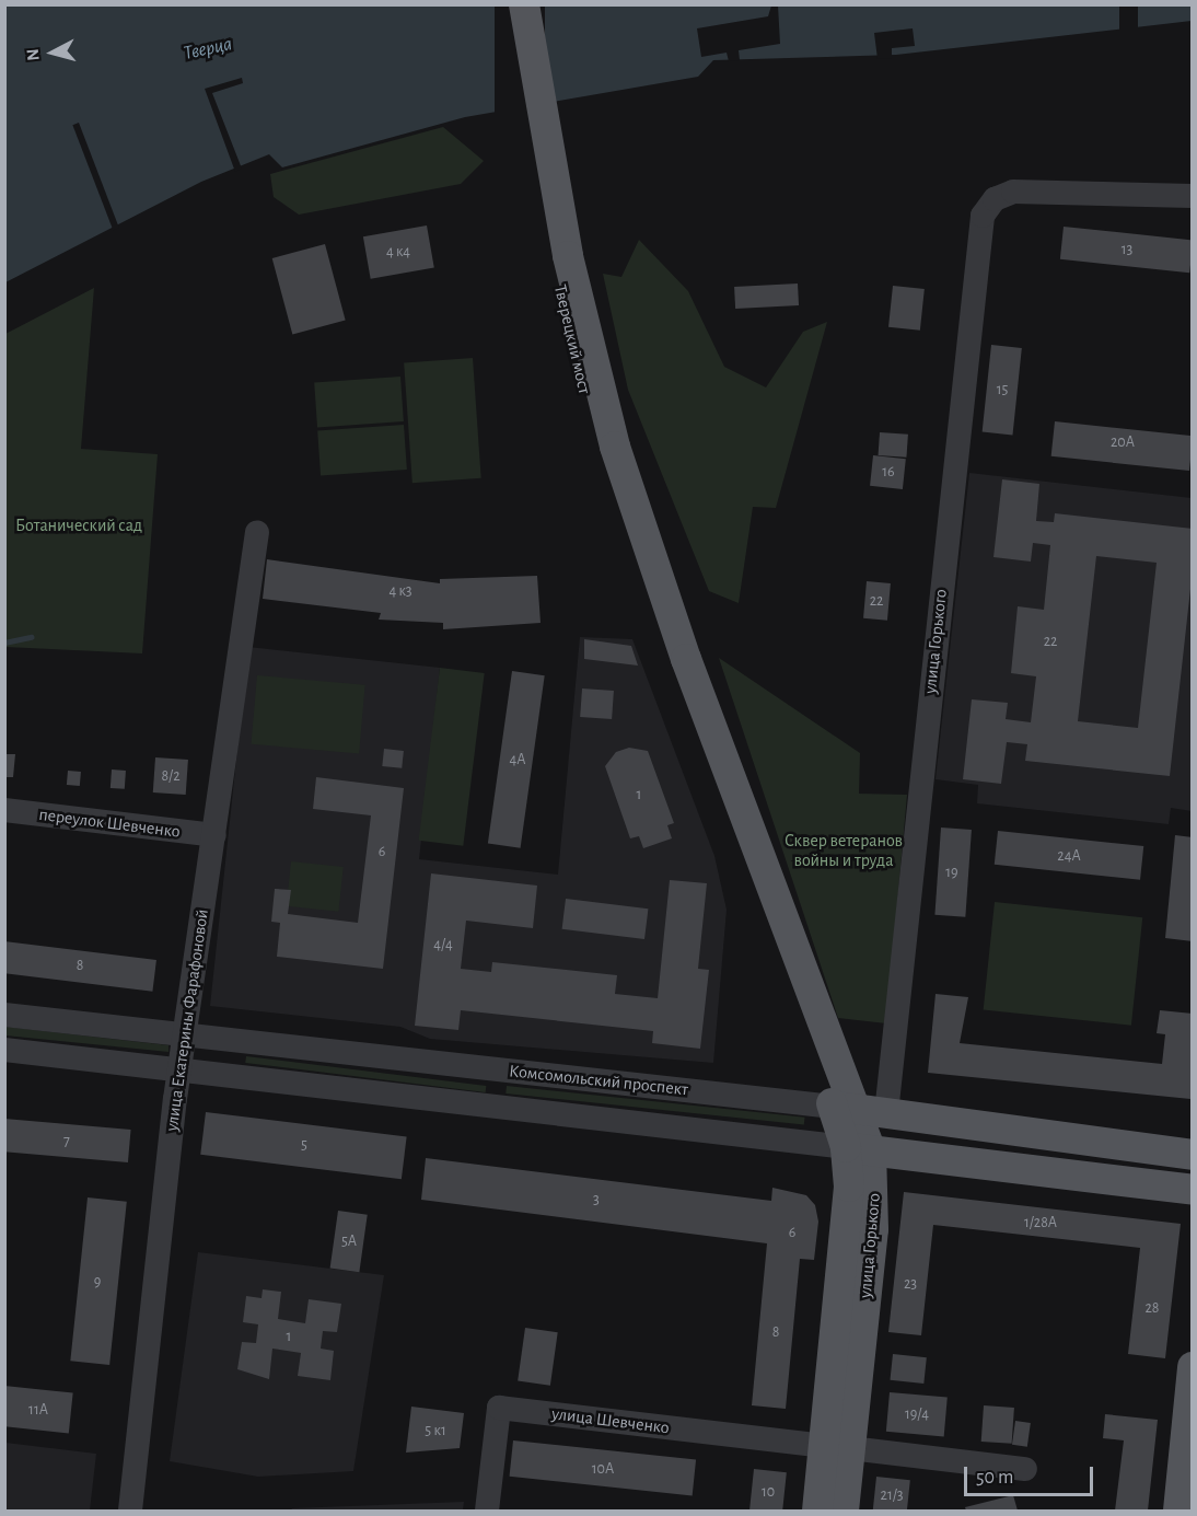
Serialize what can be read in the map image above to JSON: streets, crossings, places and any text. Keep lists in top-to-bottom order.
{
  "streets": {
    "main road": ["Тверецкий мост", "улица Горького", "Комсомольский проспект"],
    "street": ["переулок Шевченко", "улица Екатерины Фарафоновой", "улица Шевченко"]
  },
  "crossings": [
    ["Тверецкий мост", "улица Горького"],
    ["улица Горького", "Комсомольский проспект"],
    ["улица Горького", "улица Шевченко"],
    ["переулок Шевченко", "улица Екатерины Фарафоновой"],
    ["улица Екатерины Фарафоновой", "Комсомольский проспект"]
  ],
  "water": ["Тверца"],
  "parks": ["Ботанический сад", "Сквер ветеранов войны и труда"],
  "house_numbers": [
    "13",
    "4 к4",
    "15",
    "20А",
    "16",
    "4 к3",
    "22",
    "22",
    "4А",
    "8/2",
    "1",
    "6",
    "24А",
    "19",
    "4/4",
    "8",
    "7",
    "5",
    "3",
    "1/28А",
    "6",
    "5А",
    "9",
    "23",
    "28",
    "8",
    "1",
    "11А",
    "19/4",
    "5 к1",
    "10А",
    "10",
    "21/3"
  ],
  "scale_bar": "50 m",
  "north": "left"
}
